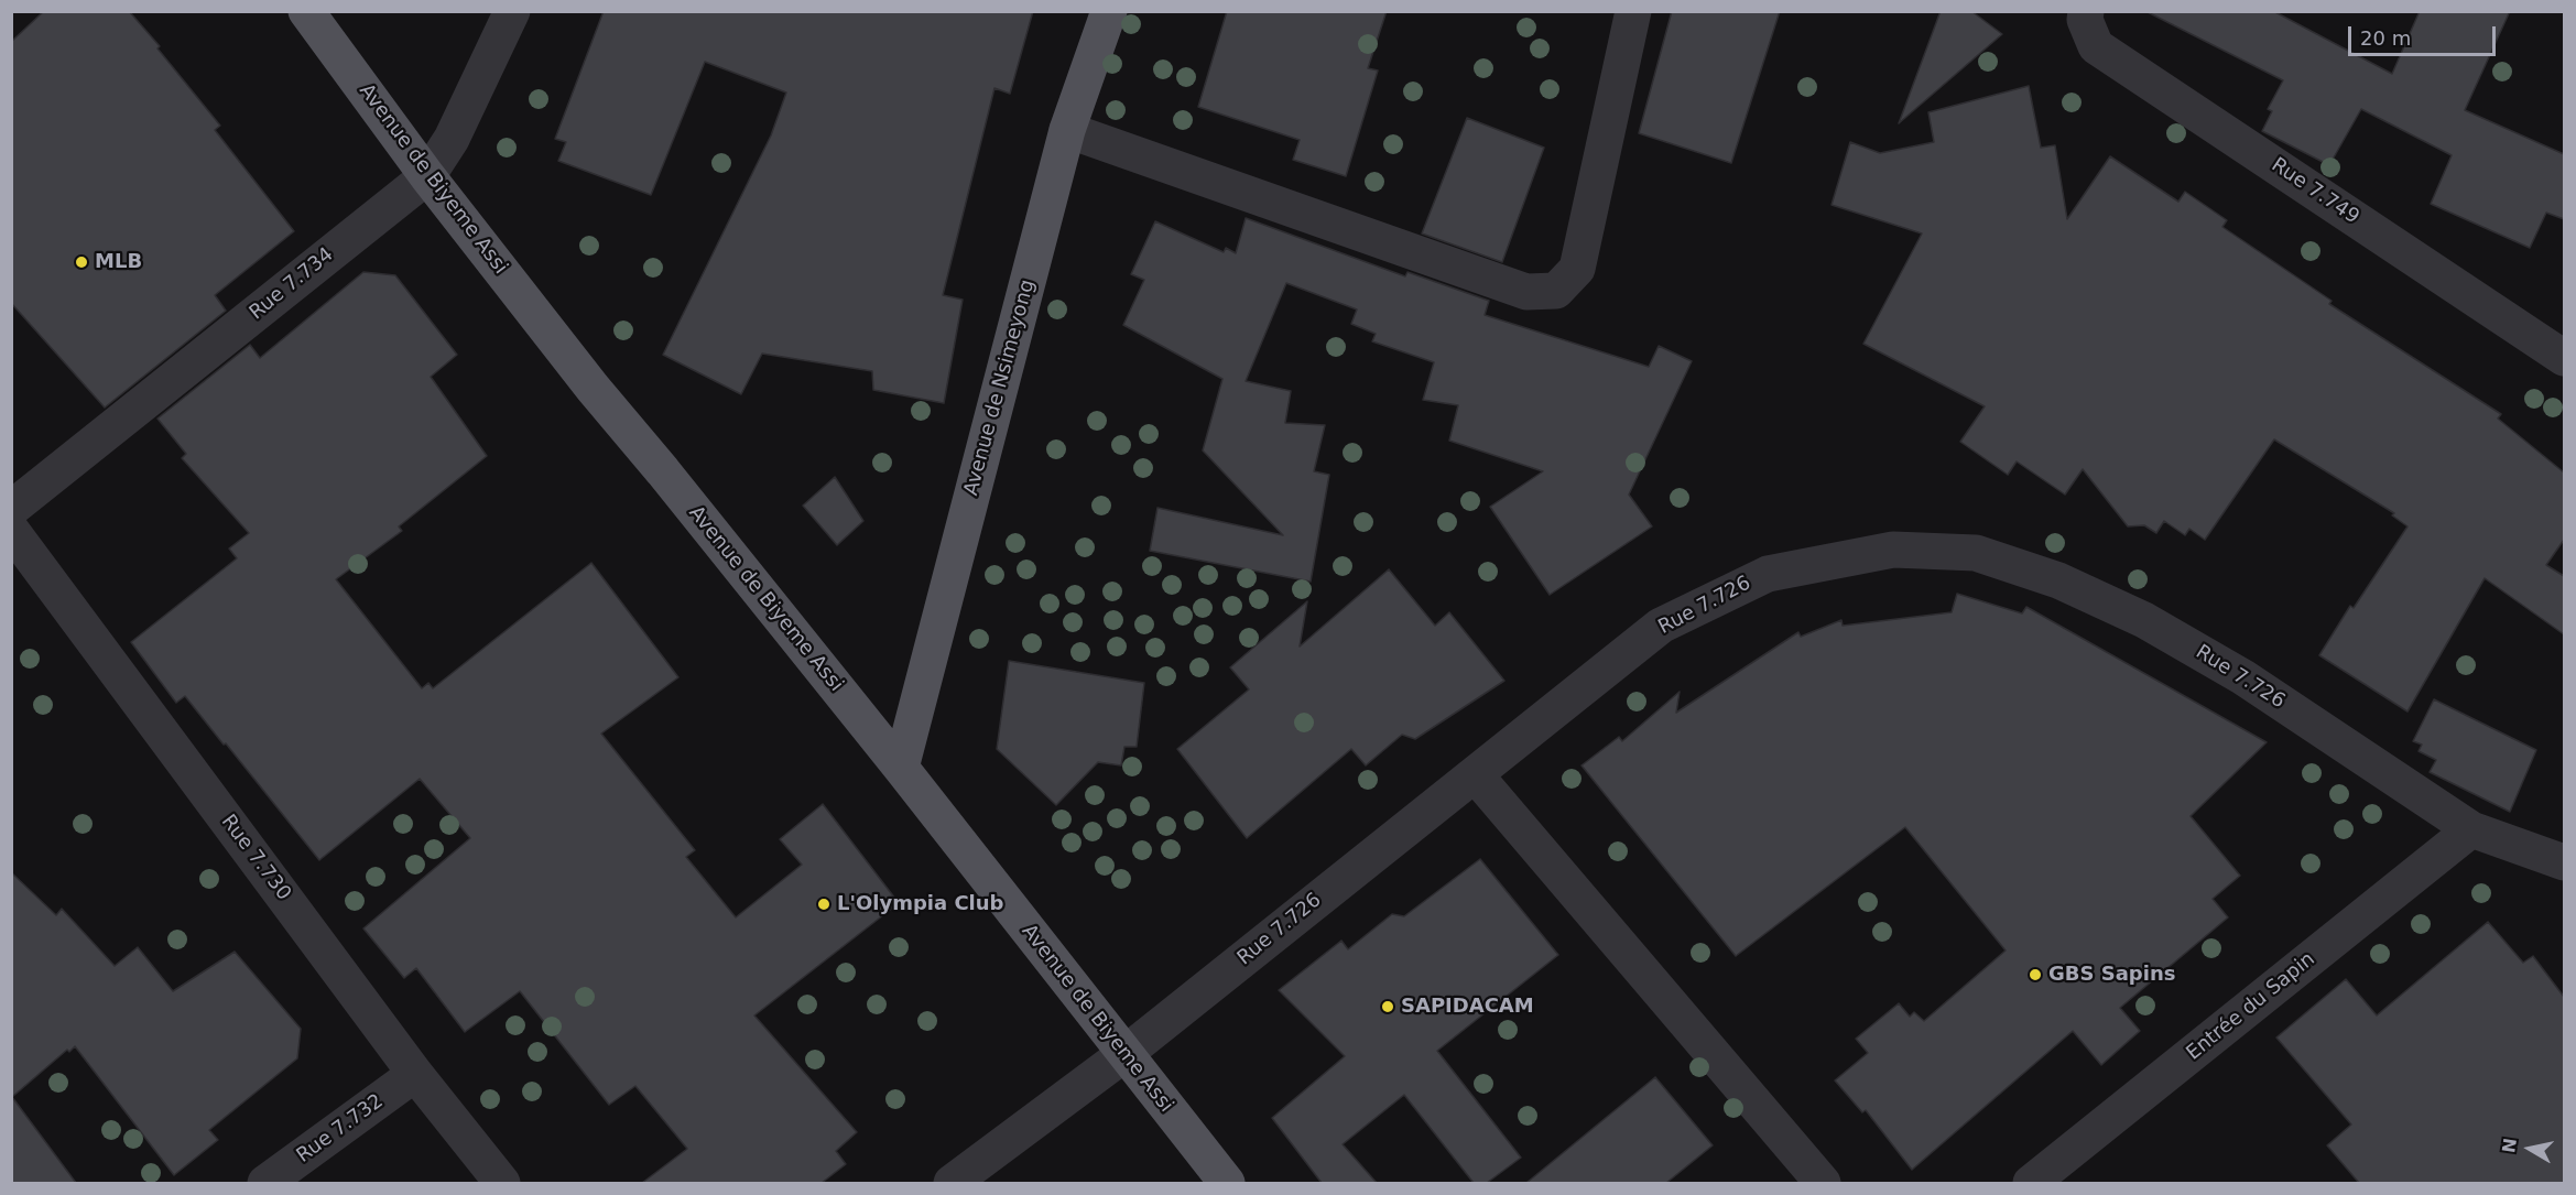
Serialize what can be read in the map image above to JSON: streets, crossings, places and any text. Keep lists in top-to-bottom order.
{
  "streets": {
    "main road": ["Avenue de Biyeme Assi", "Avenue de Nsimeyong"],
    "street": [
      "Rue 7.749",
      "Rue 7.734",
      "Rue 7.726",
      "Rue 7.730",
      "Entrée du Sapin",
      "Rue 7.732"
    ]
  },
  "crossings": [
    ["Avenue de Biyeme Assi", "Rue 7.734"],
    ["Avenue de Biyeme Assi", "Avenue de Nsimeyong"],
    ["Avenue de Biyeme Assi", "Rue 7.726"],
    ["Rue 7.726", "Entrée du Sapin"],
    ["Rue 7.730", "Rue 7.732"]
  ],
  "places": [
    "MLB",
    "L'Olympia Club",
    "GBS Sapins",
    "SAPIDACAM"
  ],
  "scale_bar": "20 m",
  "north": "left"
}
